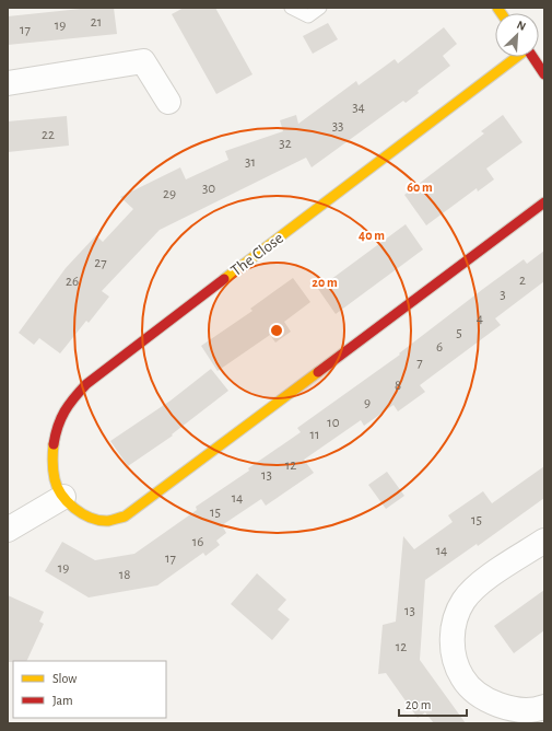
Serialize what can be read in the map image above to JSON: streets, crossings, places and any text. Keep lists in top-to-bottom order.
{
  "streets": {
    "street": ["The Close"]
  },
  "house_numbers": [
    "21",
    "19",
    "17",
    "34",
    "33",
    "22",
    "32",
    "31",
    "30",
    "29",
    "27",
    "2",
    "26",
    "3",
    "4",
    "5",
    "6",
    "7",
    "8",
    "9",
    "10",
    "11",
    "12",
    "13",
    "14",
    "15",
    "15",
    "16",
    "14",
    "17",
    "19",
    "18",
    "13",
    "12"
  ],
  "legend": ["Slow", "Jam"],
  "scale_bar": "20 m",
  "north": "top right",
  "rings": ["60 m", "40 m", "20 m"]
}
